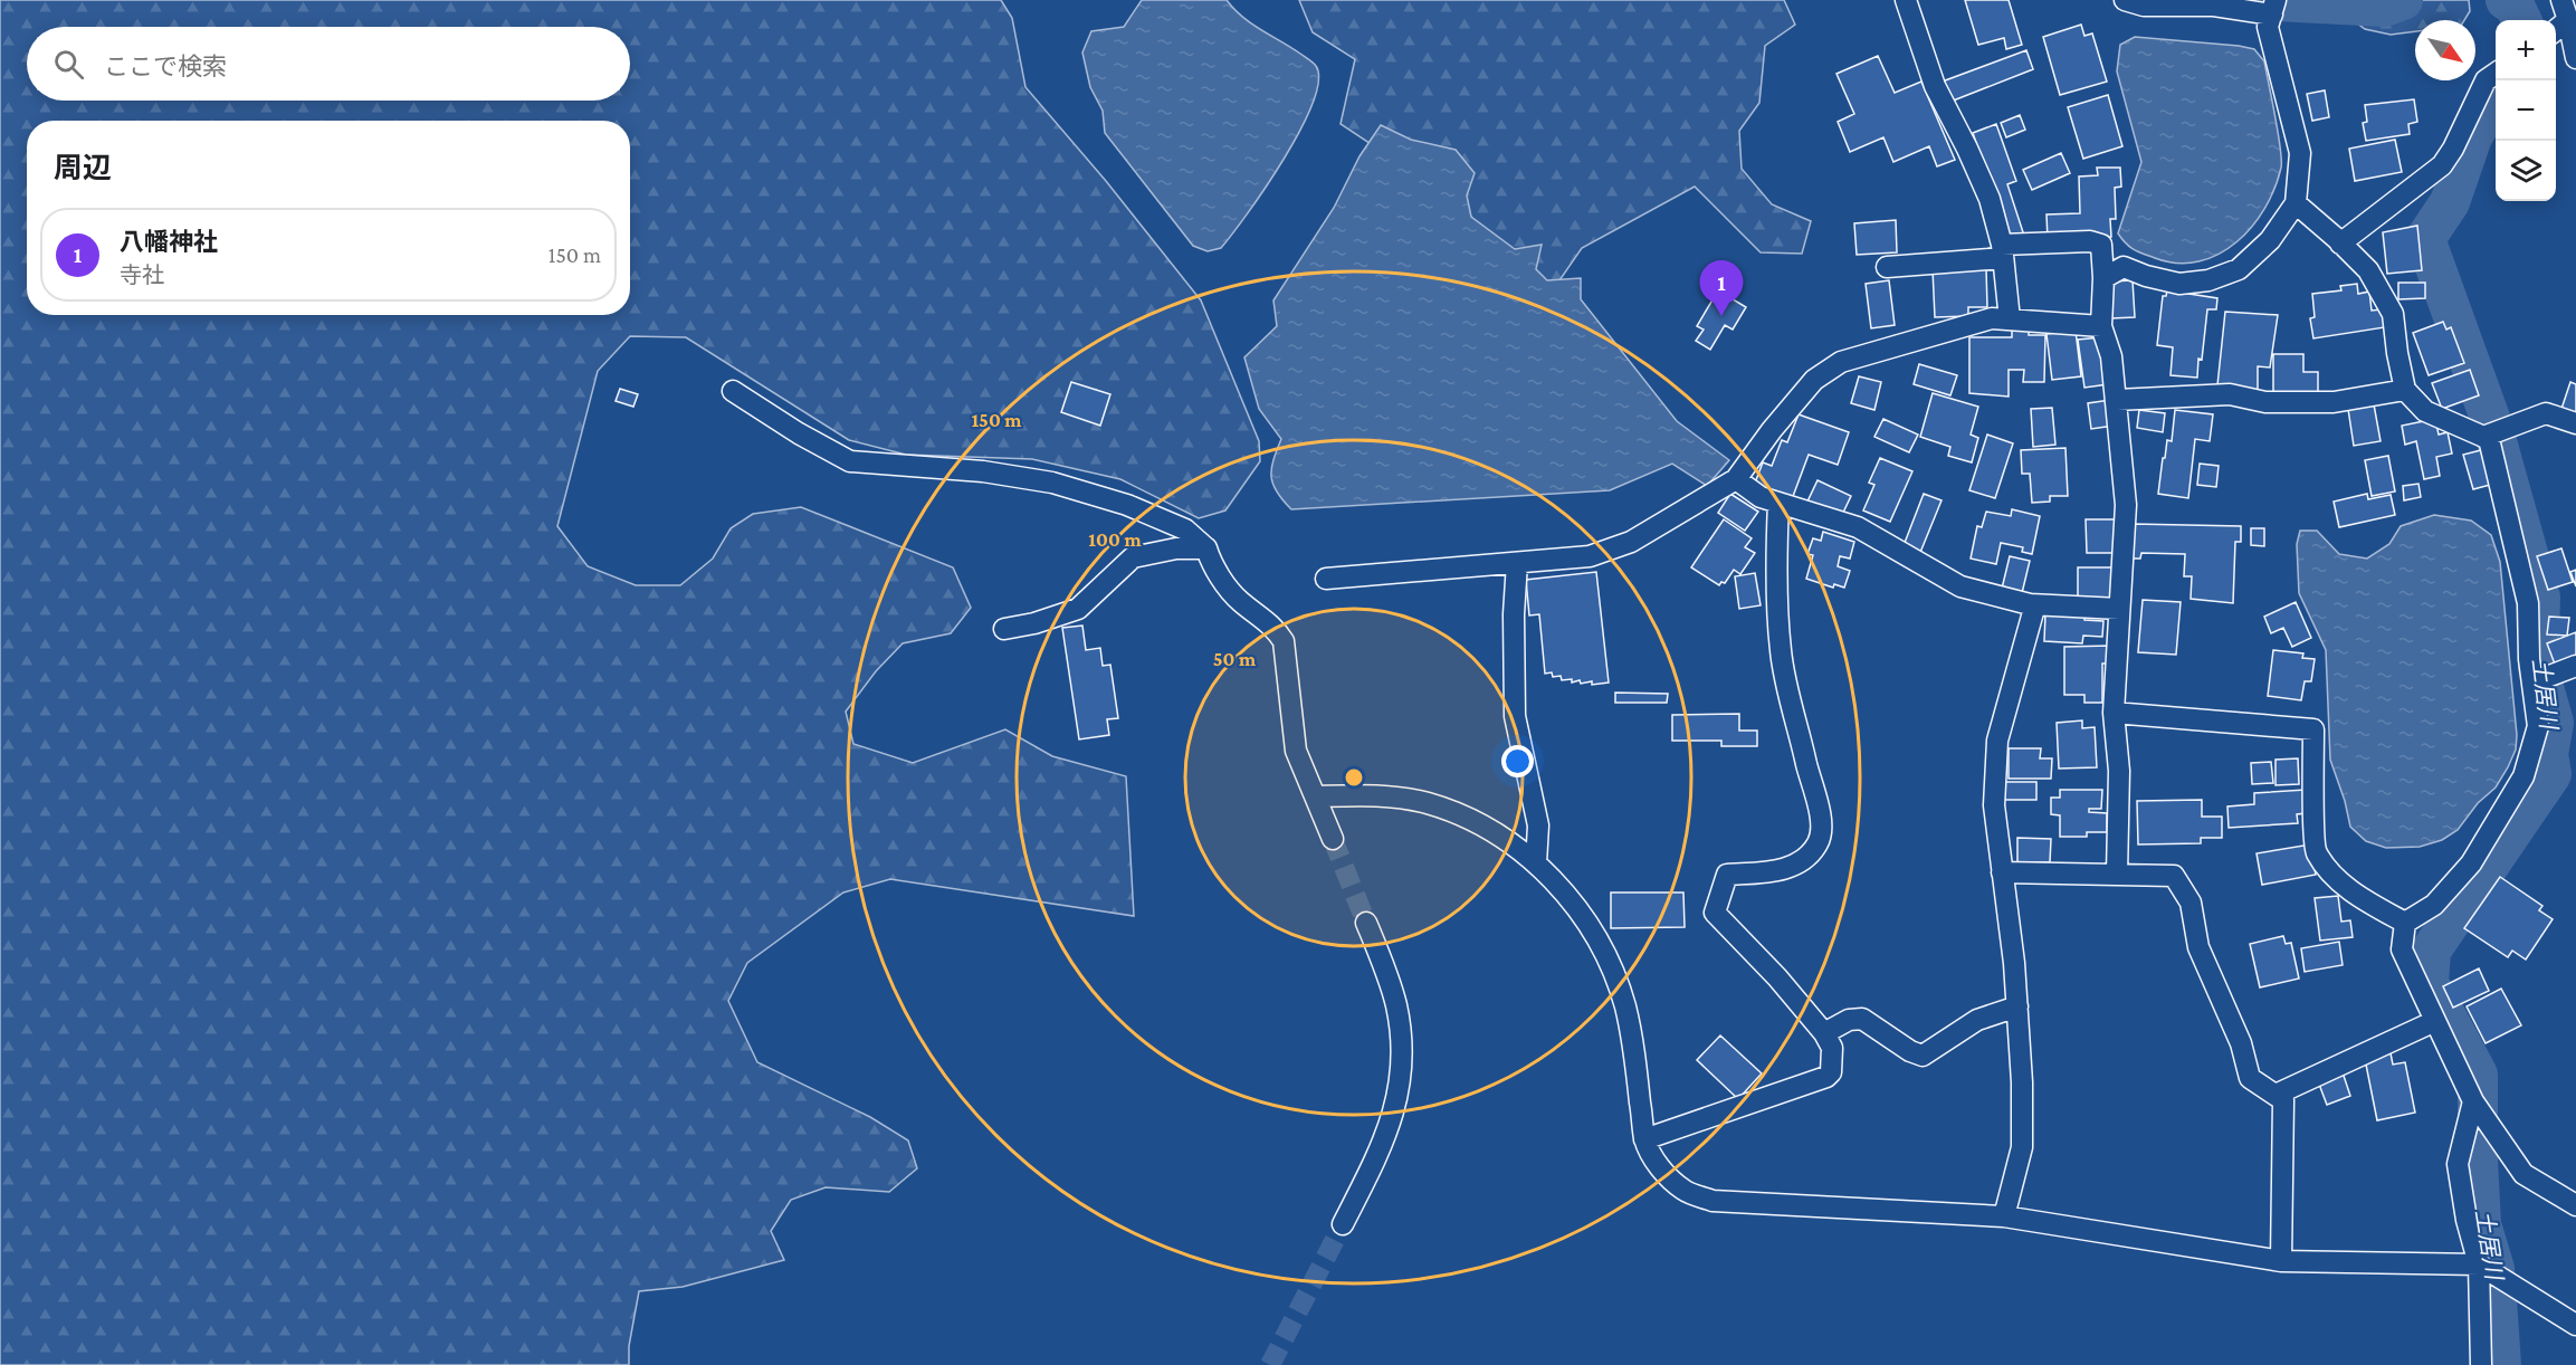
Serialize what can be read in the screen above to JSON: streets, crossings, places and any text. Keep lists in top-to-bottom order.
{
  "water": ["土居川"],
  "north": "bottom right",
  "page": {
    "map_buttons": ["+", "−"],
    "search": "ここで検索",
    "heading": "周辺",
    "list": [
      {
        "mark": "1",
        "name": "八幡神社",
        "note": "寺社",
        "value": "150 m"
      }
    ],
    "pins": "1"
  },
  "rings": ["150 m", "100 m", "50 m"]
}
